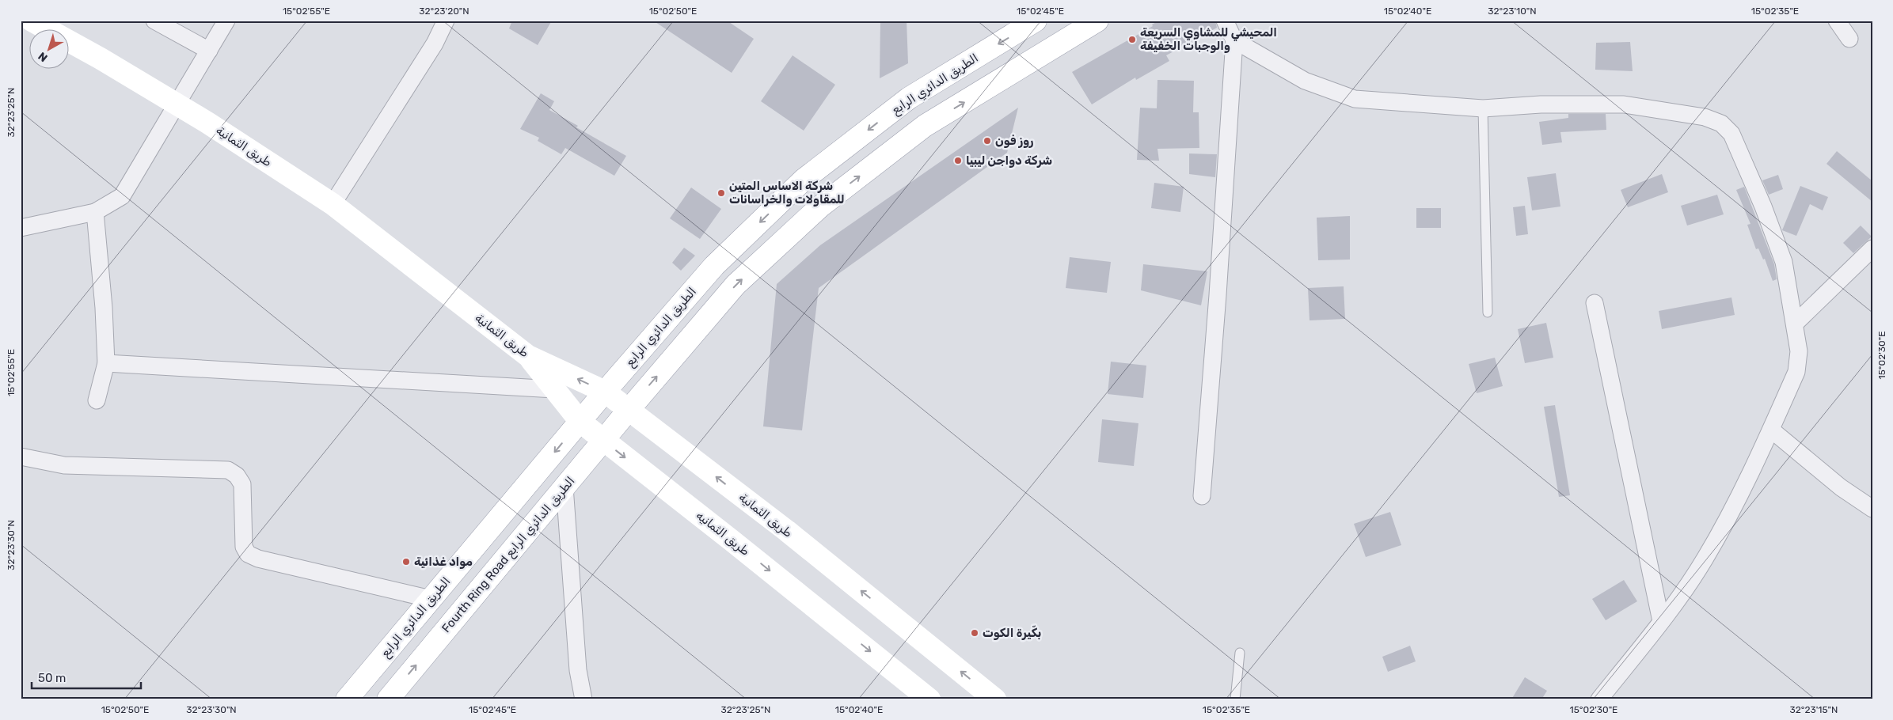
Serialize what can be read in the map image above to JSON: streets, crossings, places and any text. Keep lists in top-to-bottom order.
{
  "streets": {
    "main road": [
      "الطريق الدائري الرابع",
      "طريق الثمانية",
      "طريق الثمانيه",
      "Fourth Ring Road الطريق الدائري الرابع"
    ]
  },
  "crossings": [
    ["الطريق الدائري الرابع", "طريق الثمانية"],
    ["الطريق الدائري الرابع", "طريق الثمانيه"],
    ["طريق الثمانية", "طريق الثمانيه"],
    ["طريق الثمانية", "Fourth Ring Road الطريق الدائري الرابع"],
    ["طريق الثمانيه", "Fourth Ring Road الطريق الدائري الرابع"]
  ],
  "one_way": ["طريق الثمانية", "طريق الثمانيه", "Fourth Ring Road الطريق الدائري الرابع"],
  "places": [
    "المحيشي للمشاوي السريعة والوجبات الخفيفة",
    "روز فون",
    "شركة دواجن ليبيا",
    "شركة الاساس المتين للمقاولات والخراسانات",
    "مواد غذائية",
    "بكّيرة الكوت"
  ],
  "scale_bar": "50 m",
  "north": "bottom left",
  "coordinates": [
    "15°02'55\"E",
    "32°23'20\"N",
    "15°02'50\"E",
    "15°02'45\"E",
    "15°02'40\"E",
    "32°23'10\"N",
    "15°02'35\"E",
    "32°23'25\"N",
    "15°02'30\"E",
    "32°23'30\"N",
    "32°23'15\"N"
  ]
}
